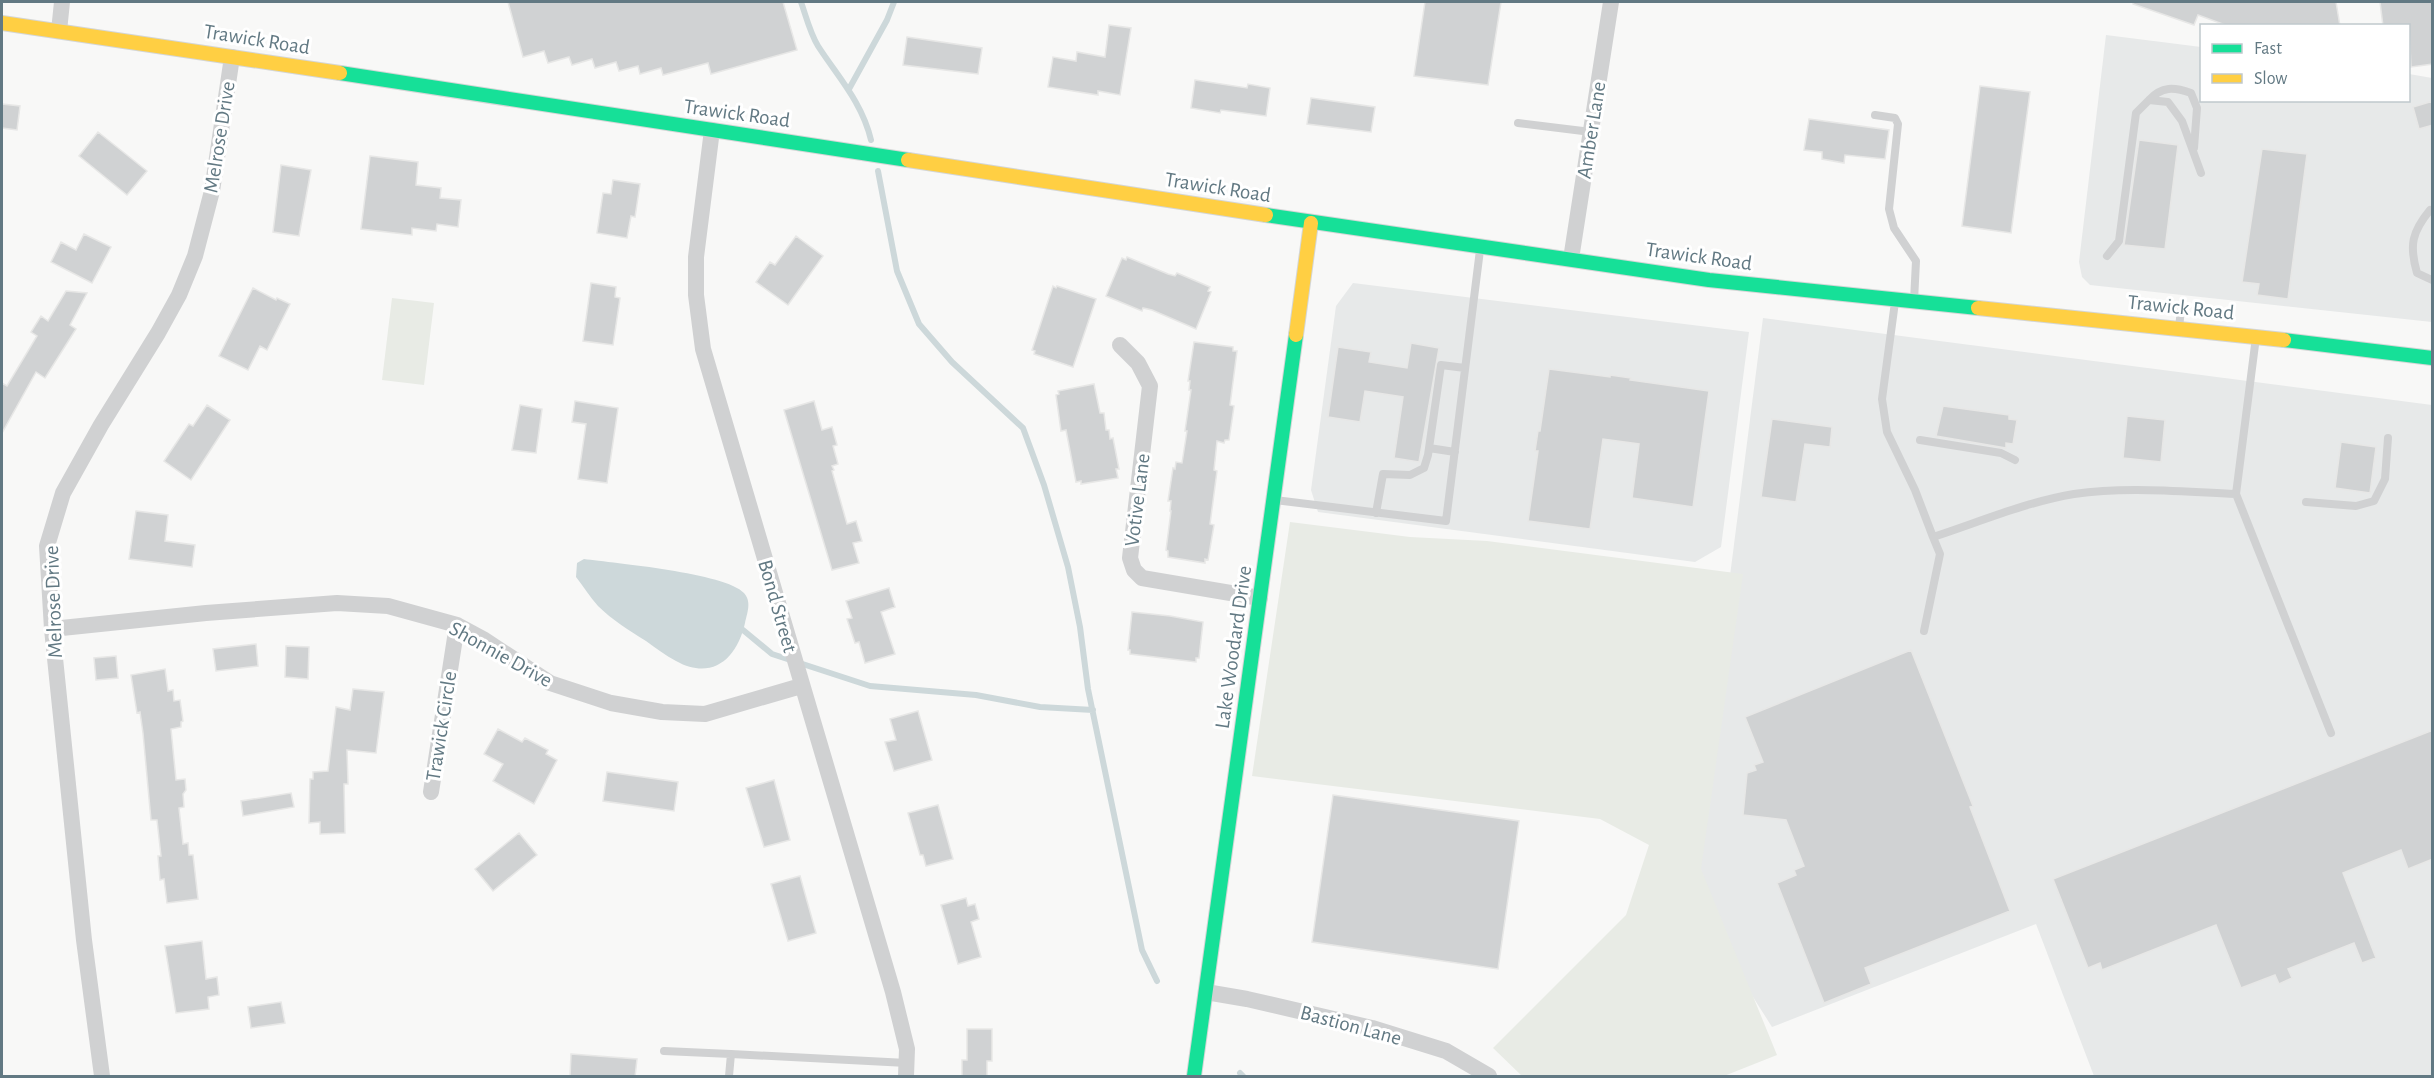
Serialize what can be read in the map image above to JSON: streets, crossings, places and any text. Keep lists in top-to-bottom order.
{
  "streets": {
    "street": [
      "Trawick Road",
      "Amber Lane",
      "Melrose Drive",
      "Votive Lane",
      "Bond Street",
      "Lake Woodard Drive",
      "Shonnie Drive",
      "Trawick Circle",
      "Bastion Lane"
    ]
  },
  "crossings": [
    ["Trawick Road", "Amber Lane"],
    ["Trawick Road", "Melrose Drive"],
    ["Trawick Road", "Bond Street"],
    ["Trawick Road", "Lake Woodard Drive"],
    ["Melrose Drive", "Shonnie Drive"],
    ["Votive Lane", "Lake Woodard Drive"],
    ["Bond Street", "Shonnie Drive"],
    ["Lake Woodard Drive", "Bastion Lane"],
    ["Shonnie Drive", "Trawick Circle"]
  ],
  "legend": ["Fast", "Slow"]
}
